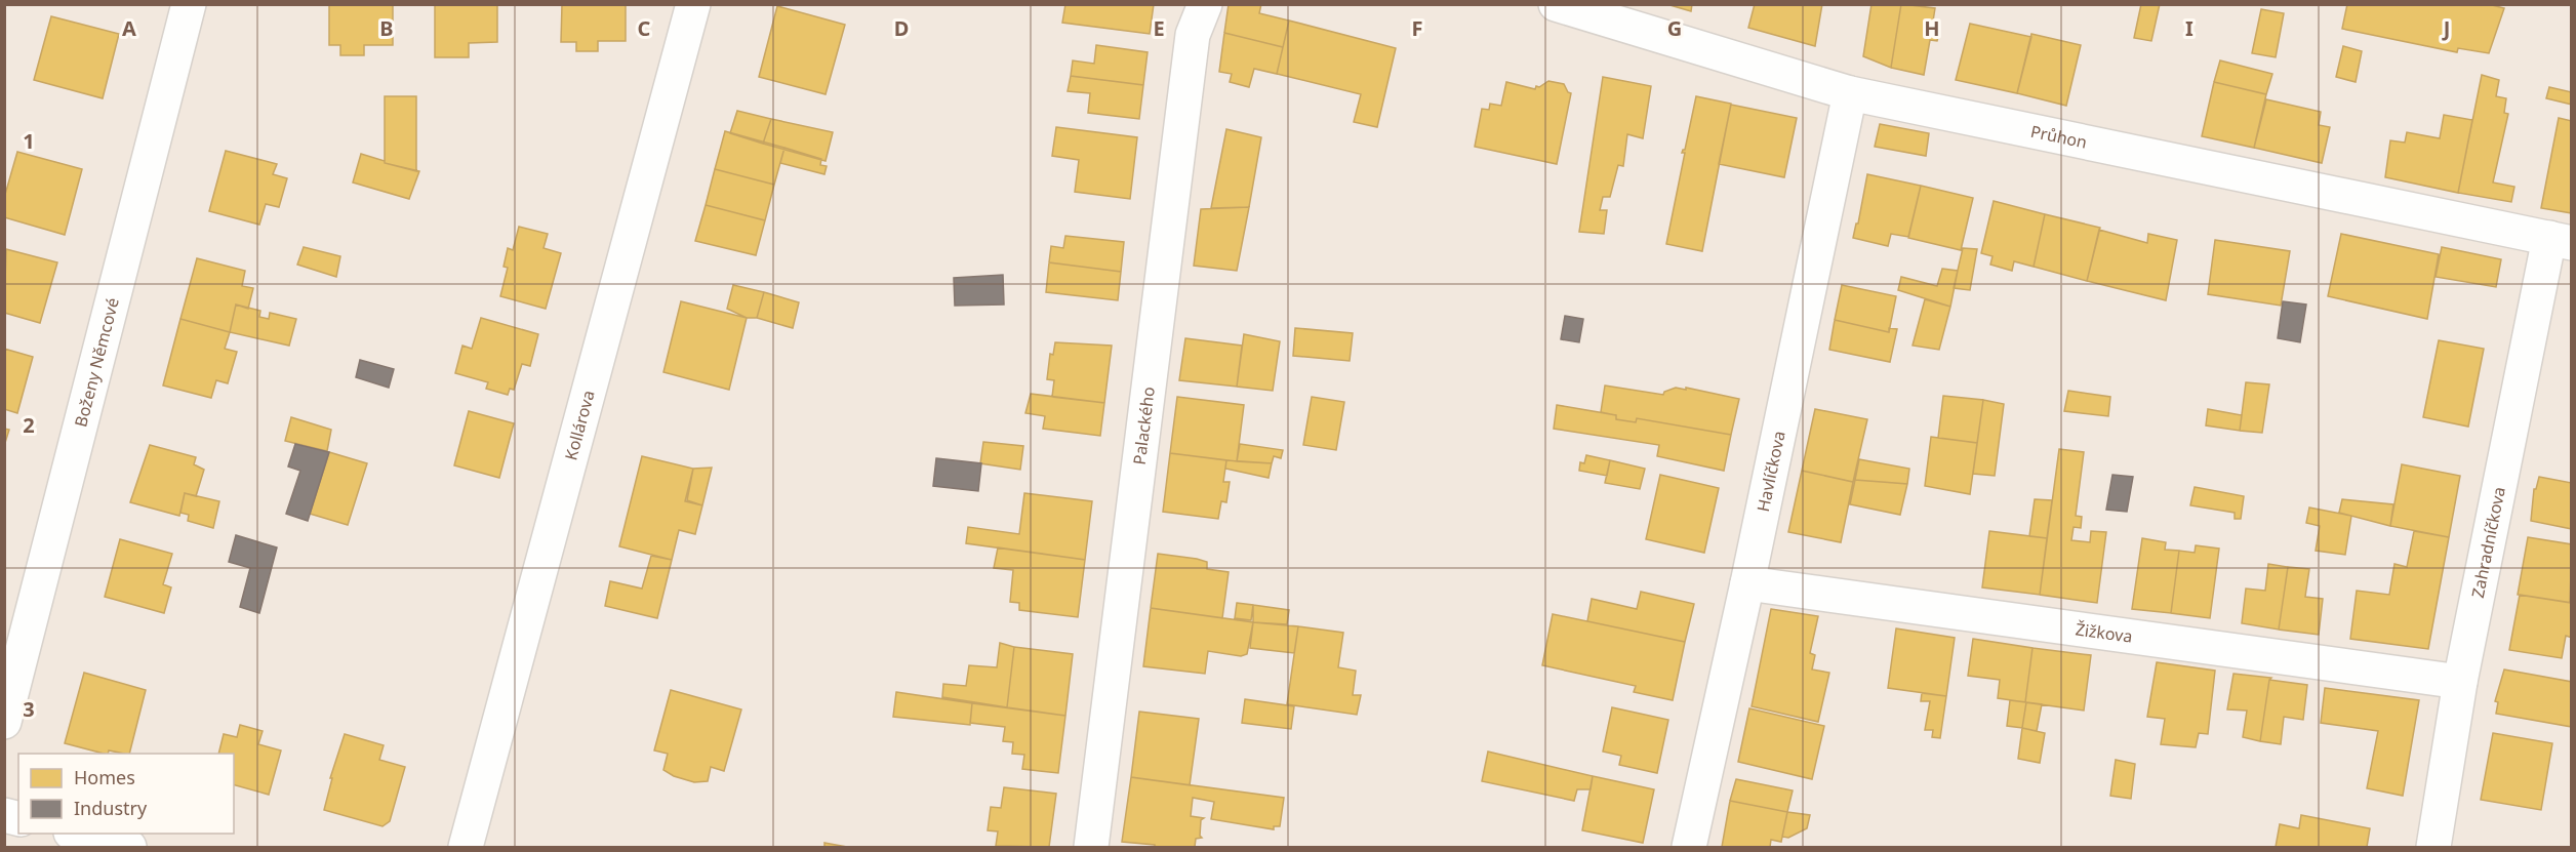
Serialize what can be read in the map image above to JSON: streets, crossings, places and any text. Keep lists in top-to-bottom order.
{
  "streets": {
    "street": [
      "Průhon",
      "Boženy Němcové",
      "Palackého",
      "Kollárova",
      "Havlíčkova",
      "Zahradníčkova",
      "Žižkova"
    ]
  },
  "crossings": [
    ["Průhon", "Havlíčkova"],
    ["Průhon", "Zahradníčkova"],
    ["Havlíčkova", "Žižkova"],
    ["Zahradníčkova", "Žižkova"]
  ],
  "legend": ["Homes", "Industry"],
  "grid": {
    "columns": [
      "A",
      "B",
      "C",
      "D",
      "E",
      "F",
      "G",
      "H",
      "I",
      "J"
    ],
    "rows": ["1", "2", "3"]
  }
}
